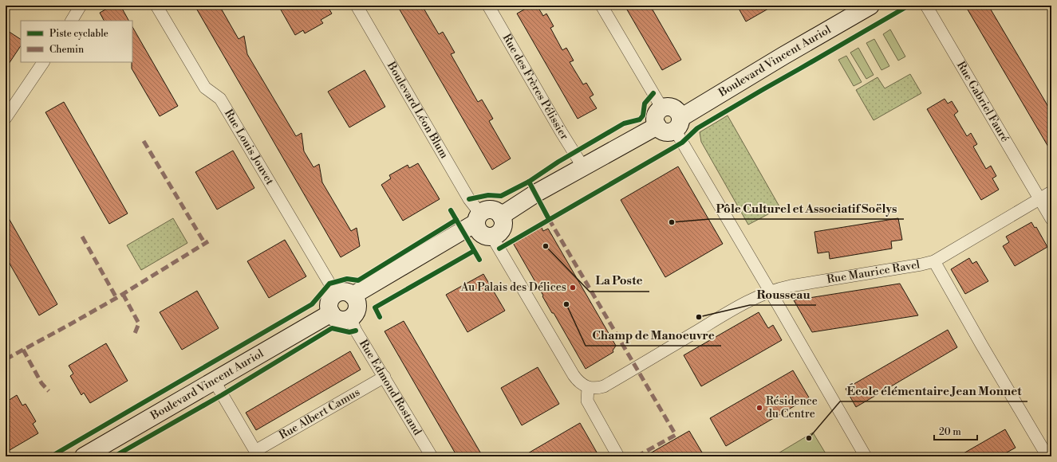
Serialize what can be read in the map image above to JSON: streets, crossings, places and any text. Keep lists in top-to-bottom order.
{
  "streets": {
    "street": [
      "Boulevard Vincent Auriol",
      "Rue des Frères Pélissier",
      "Rue Gabriel Fauré",
      "Boulevard Léon Blum",
      "Rue Louis Jouvet",
      "Rue Maurice Ravel",
      "Rue Edmond Rostand",
      "Rue Albert Camus"
    ]
  },
  "crossings": [
    ["Boulevard Vincent Auriol", "Rue Louis Jouvet"],
    ["Boulevard Vincent Auriol", "Rue Edmond Rostand"],
    ["Rue Gabriel Fauré", "Rue Maurice Ravel"],
    ["Boulevard Léon Blum", "Rue Maurice Ravel"],
    ["Rue Louis Jouvet", "Rue Edmond Rostand"],
    ["Rue Edmond Rostand", "Rue Albert Camus"]
  ],
  "places": [
    "Pôle Culturel et Associatif Soëlys",
    "La Poste",
    "Au Palais des Délices",
    "Champ de Manoeuvre",
    "Rousseau",
    "Résidence du Centre",
    "École élémentaire Jean Monnet"
  ],
  "legend": ["Piste cyclable", "Chemin"],
  "scale_bar": "20 m"
}
